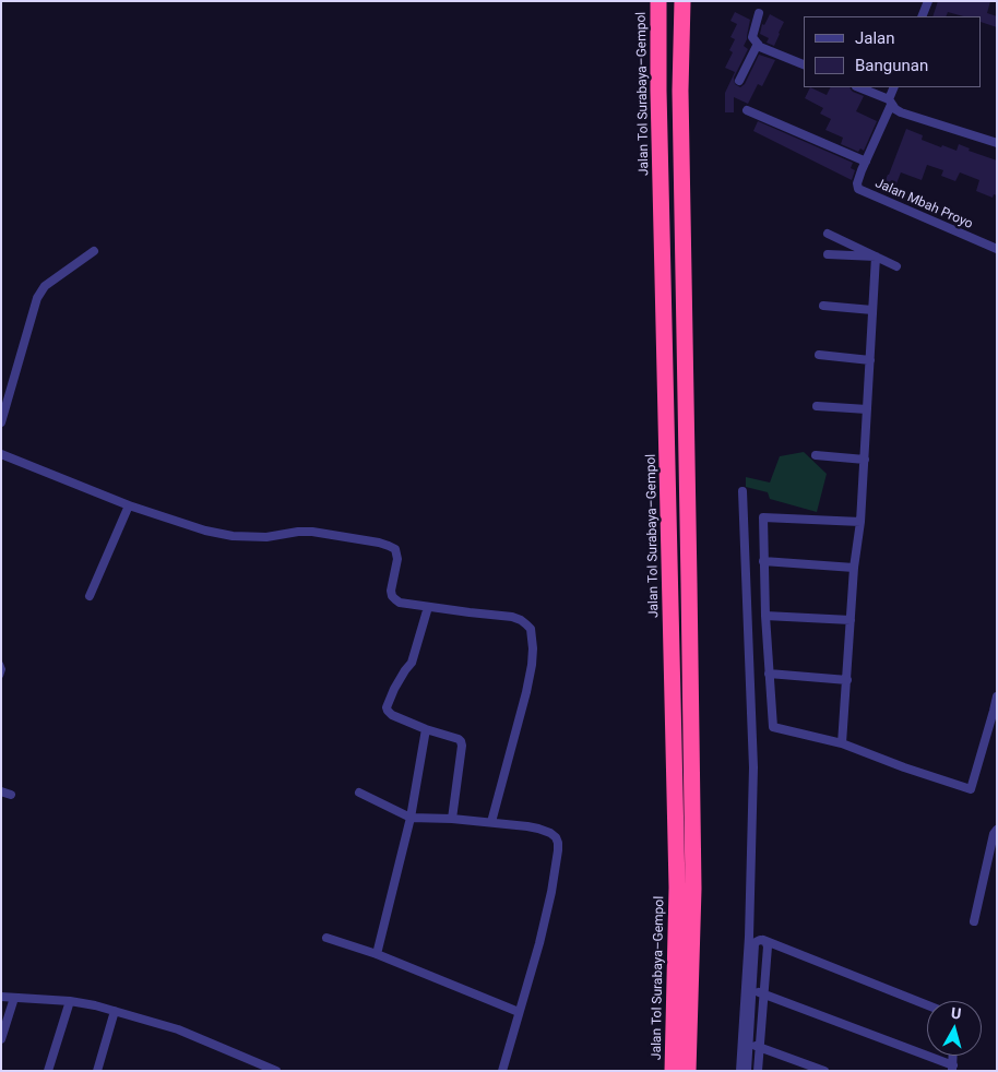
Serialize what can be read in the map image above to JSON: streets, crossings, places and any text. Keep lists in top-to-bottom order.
{
  "streets": {
    "highway": ["Jalan Tol Surabaya–Gempol"],
    "street": ["Jalan Mbah Proyo"]
  },
  "legend": ["Jalan", "Bangunan"],
  "north": "top"
}
